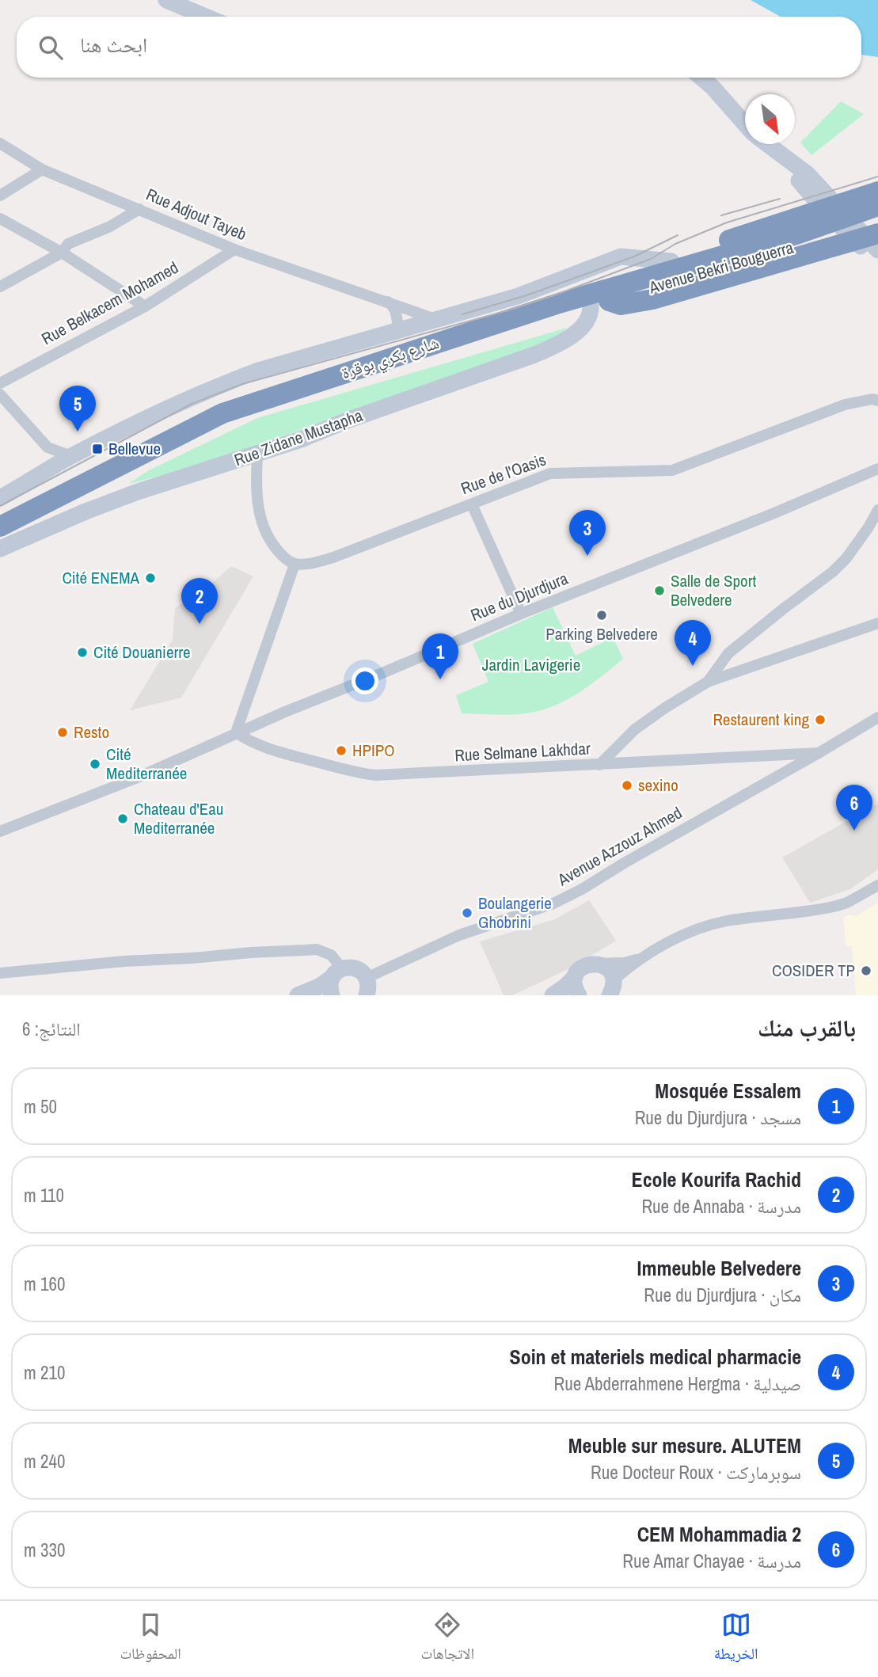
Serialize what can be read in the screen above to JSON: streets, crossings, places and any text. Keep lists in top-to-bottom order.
{
  "streets": {
    "highway": ["Avenue Bekri Bouguerra", "شارع بكري بوقرة"],
    "street": [
      "Rue Adjout Tayeb",
      "Rue Belkacem Mohamed",
      "Rue Zidane Mustapha",
      "Rue de l'Oasis",
      "Rue du Djurdjura",
      "Rue Selmane Lakhdar",
      "Avenue Azzouz Ahmed"
    ]
  },
  "crossings": [
    ["Rue Adjout Tayeb", "Rue Belkacem Mohamed"],
    ["Avenue Bekri Bouguerra", "شارع بكري بوقرة"],
    ["Avenue Bekri Bouguerra", "Rue Zidane Mustapha"],
    ["Rue du Djurdjura", "Rue Selmane Lakhdar"],
    ["Rue Selmane Lakhdar", "Avenue Azzouz Ahmed"]
  ],
  "parks": ["Jardin Lavigerie"],
  "places": {
    "transit": ["Bellevue"],
    "other": [
      "Cité ENEMA",
      "Salle de Sport Belvedere",
      "Parking Belvedere",
      "Cité Douanierre",
      "Restaurent king",
      "Resto",
      "HPIPO",
      "Cité Mediterranée",
      "sexino",
      "Chateau d'Eau Mediterranée",
      "Boulangerie Ghobrini",
      "COSIDER TP"
    ]
  },
  "north": "bottom right",
  "page": {
    "search": "ابحث هنا",
    "pins": [
      "5",
      "3",
      "2",
      "4",
      "1",
      "6"
    ],
    "heading": ["بالقرب منك", "النتائج: 6"],
    "list": [
      {
        "mark": "1",
        "name": "Mosquée Essalem",
        "note": "مسجد · Rue du Djurdjura",
        "value": "50 m"
      },
      {
        "mark": "2",
        "name": "Ecole Kourifa Rachid",
        "note": "مدرسة · Rue de Annaba",
        "value": "110 m"
      },
      {
        "mark": "3",
        "name": "Immeuble Belvedere",
        "note": "مكان · Rue du Djurdjura",
        "value": "160 m"
      },
      {
        "mark": "4",
        "name": "Soin et materiels medical pharmacie",
        "note": "صيدلية · Rue Abderrahmene Hergma",
        "value": "210 m"
      },
      {
        "mark": "5",
        "name": "Meuble sur mesure. ALUTEM",
        "note": "سوبرماركت · Rue Docteur Roux",
        "value": "240 m"
      },
      {
        "mark": "6",
        "name": "CEM Mohammadia 2",
        "note": "مدرسة · Rue Amar Chayae",
        "value": "330 m"
      }
    ],
    "nav": ["الخريطة", "الاتجاهات", "المحفوظات"]
  }
}
